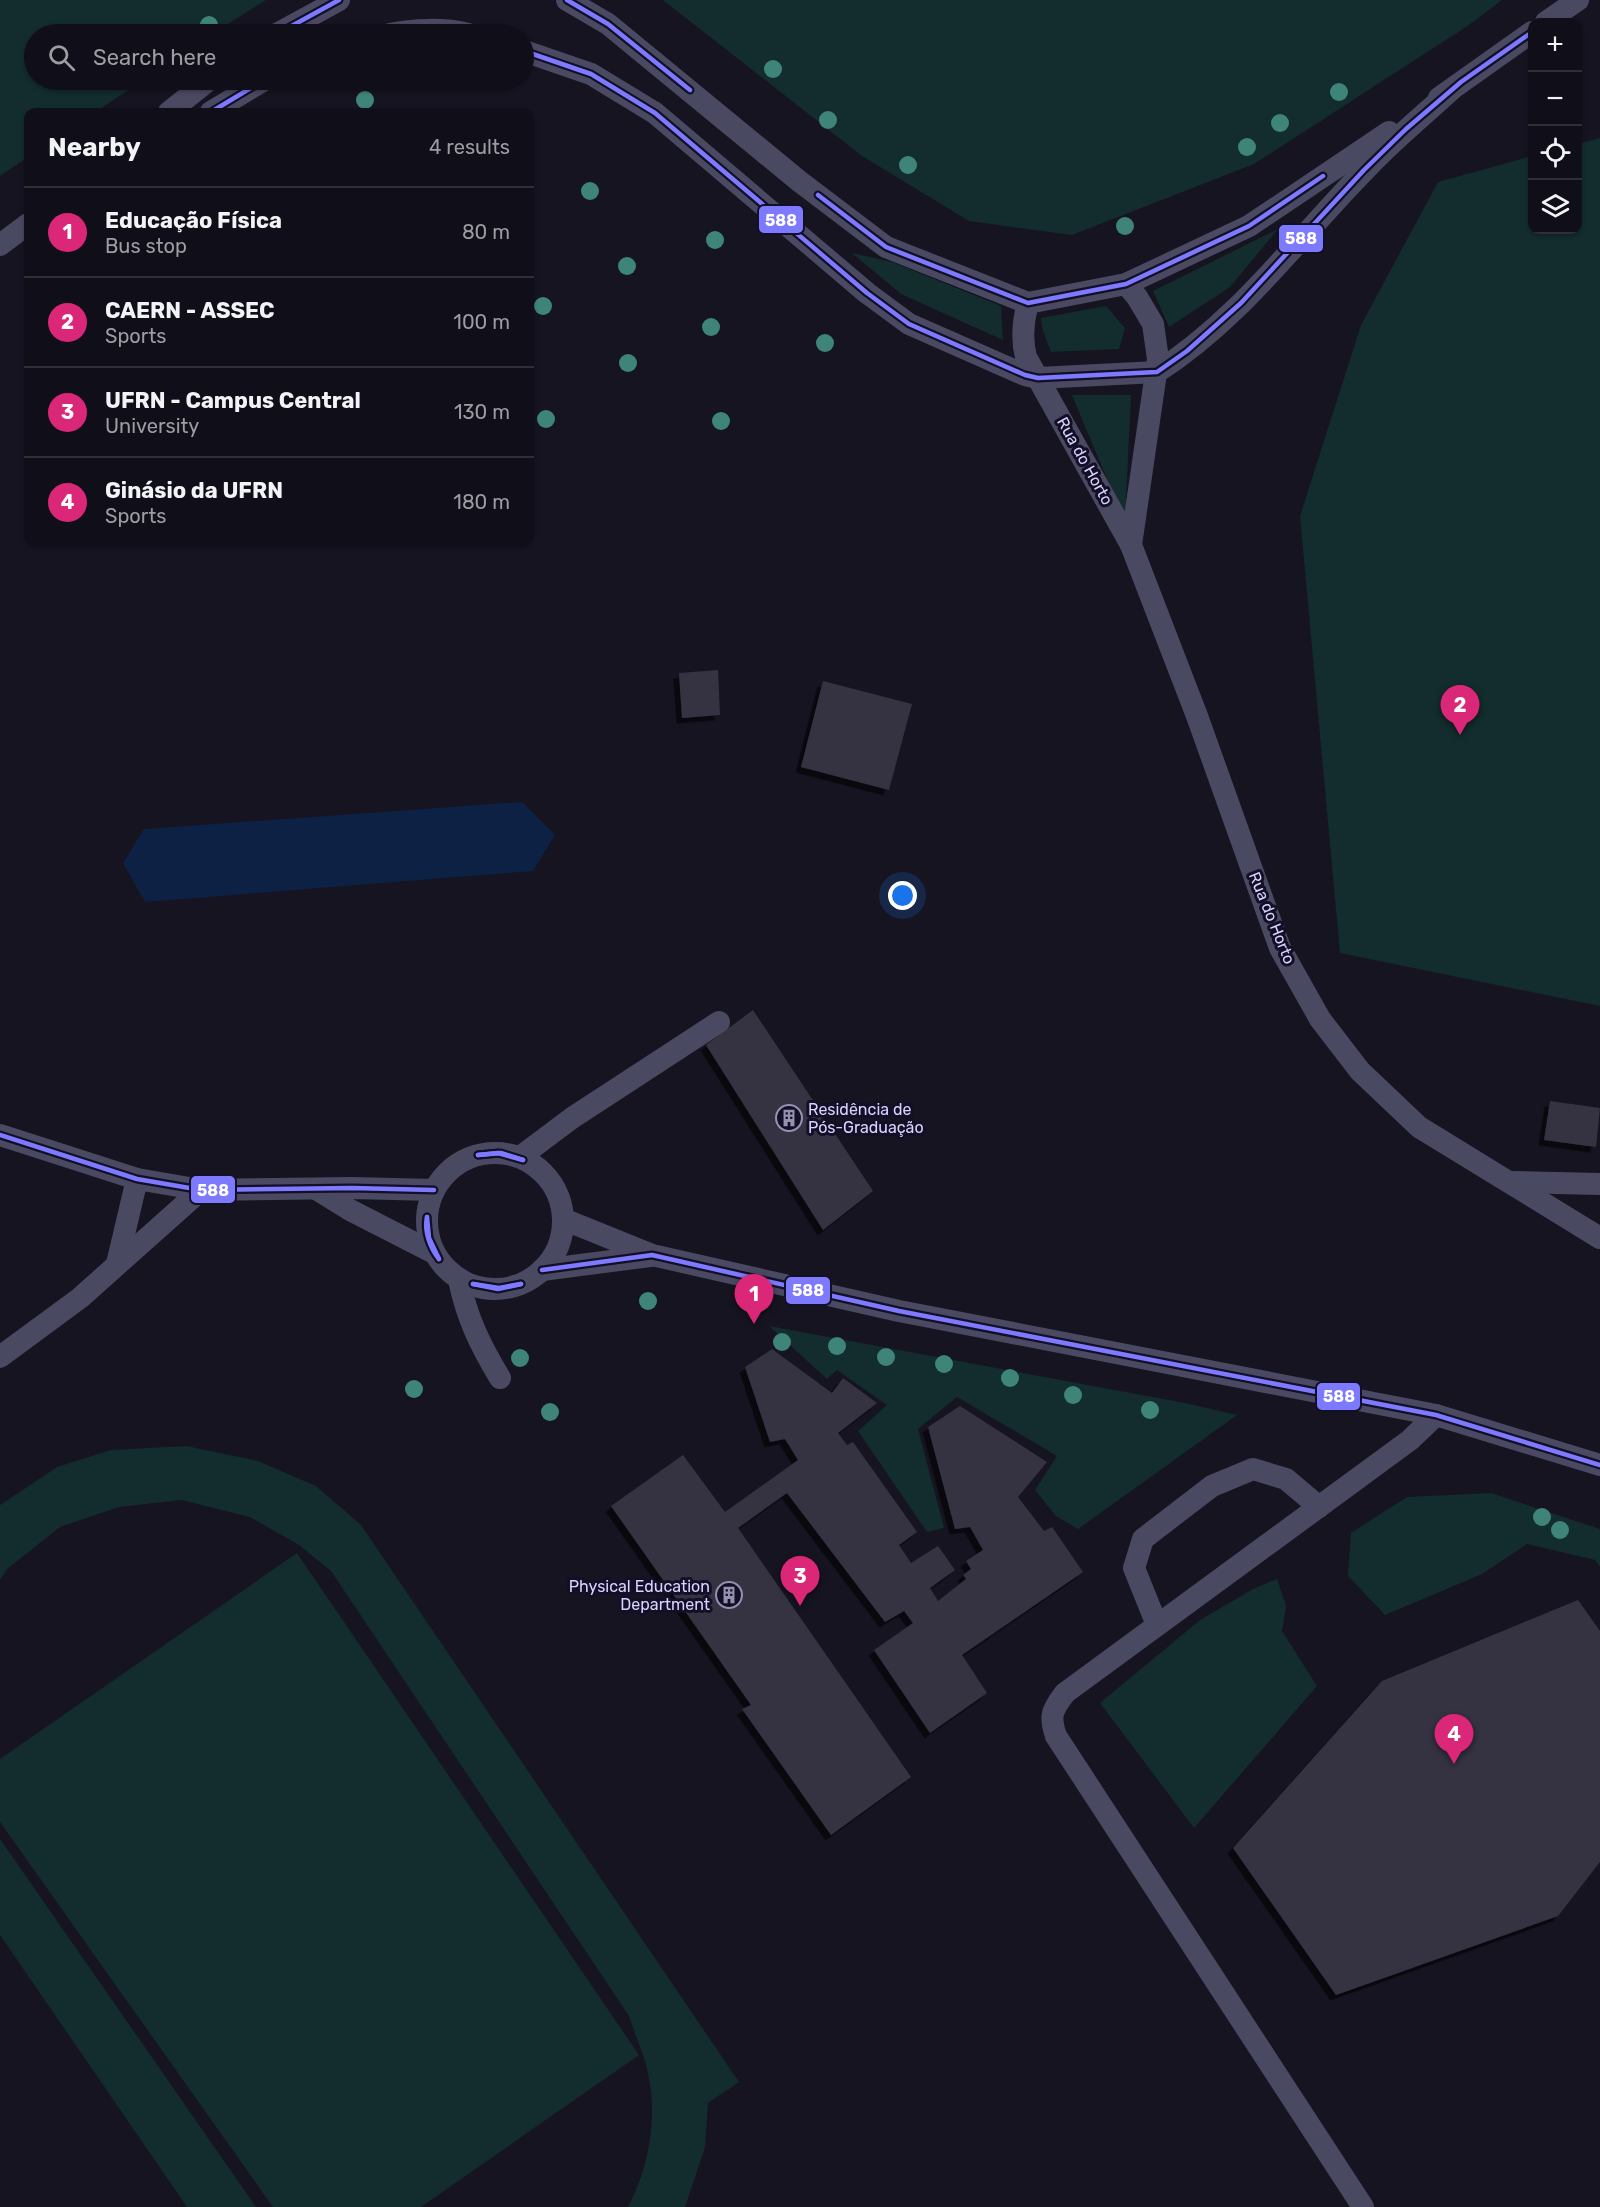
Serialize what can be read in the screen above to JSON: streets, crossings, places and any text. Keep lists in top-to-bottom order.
{
  "streets": {
    "lane": ["Rua do Horto"]
  },
  "places": {
    "building": ["Residência de Pós-Graduação", "Physical Education Department"]
  },
  "lines": ["transit line 588"],
  "page": {
    "map_buttons": ["+", "−"],
    "search": "Search here",
    "heading": ["Nearby", "4 results"],
    "list": [
      {
        "mark": "1",
        "name": "Educação Física",
        "note": "Bus stop",
        "value": "80 m"
      },
      {
        "mark": "2",
        "name": "CAERN - ASSEC",
        "note": "Sports",
        "value": "100 m"
      },
      {
        "mark": "3",
        "name": "UFRN - Campus Central",
        "note": "University",
        "value": "130 m"
      },
      {
        "mark": "4",
        "name": "Ginásio da UFRN",
        "note": "Sports",
        "value": "180 m"
      }
    ],
    "pins": [
      "2",
      "1",
      "3",
      "4"
    ]
  }
}
